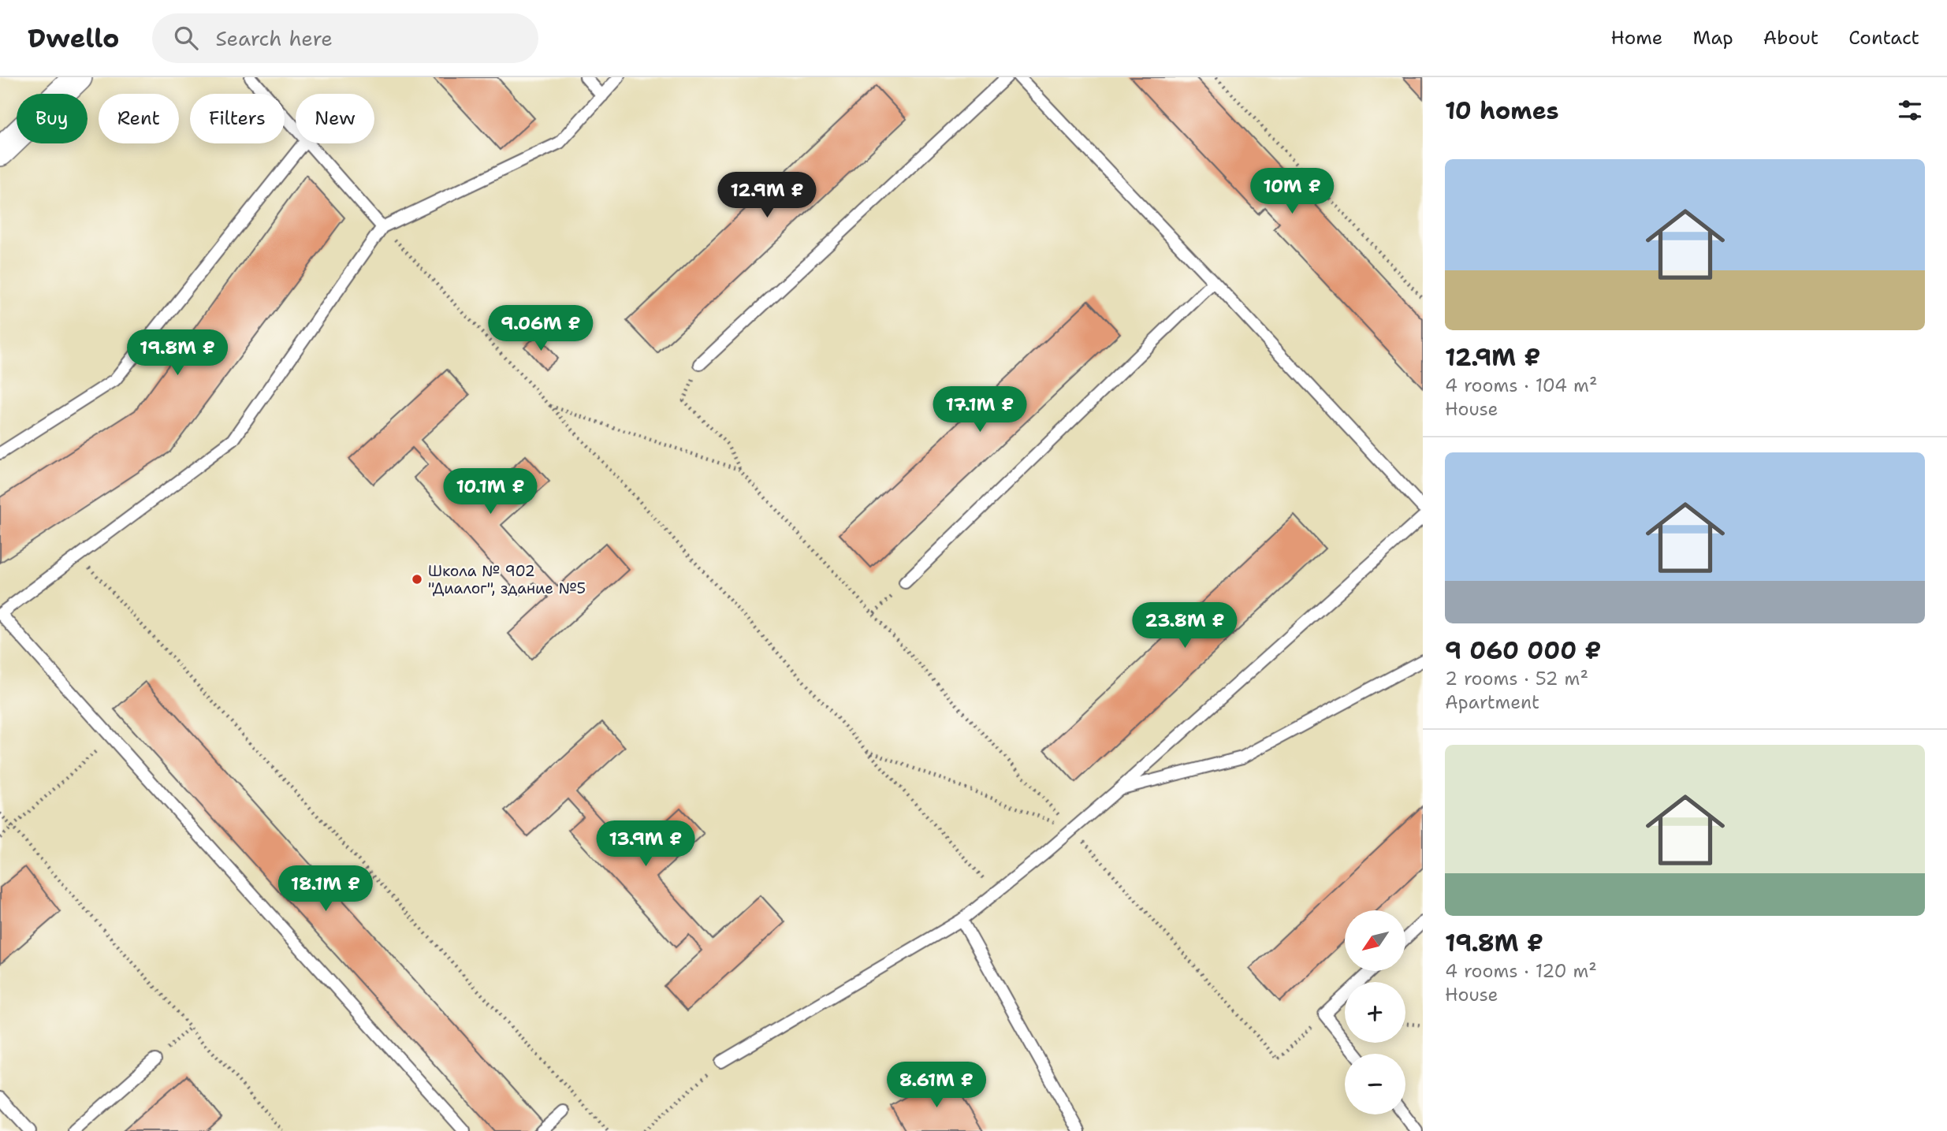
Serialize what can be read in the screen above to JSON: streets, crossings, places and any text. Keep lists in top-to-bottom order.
{
  "places": ["Школа № 902 \"Диалог\", здание №5"],
  "north": "bottom left",
  "page": {
    "header": "Dwello",
    "search": "Search here",
    "nav": [
      "Home",
      "Map",
      "About",
      "Contact"
    ],
    "heading": "10 homes",
    "chip": [
      "Buy",
      "Rent",
      "Filters",
      "New"
    ],
    "list": [
      {
        "name": "12.9M ₽",
        "note": "4 rooms · 104 m² · House"
      },
      {
        "name": "9 060 000 ₽",
        "note": "2 rooms · 52 m² · Apartment"
      },
      {
        "name": "19.8M ₽",
        "note": "4 rooms · 120 m² · House"
      }
    ],
    "price": [
      "10M ₽",
      "12.9M ₽",
      "9.06M ₽",
      "19.8M ₽",
      "17.1M ₽",
      "10.1M ₽",
      "23.8M ₽",
      "13.9M ₽",
      "18.1M ₽",
      "8.61M ₽"
    ],
    "map_buttons": ["+", "−"]
  }
}
